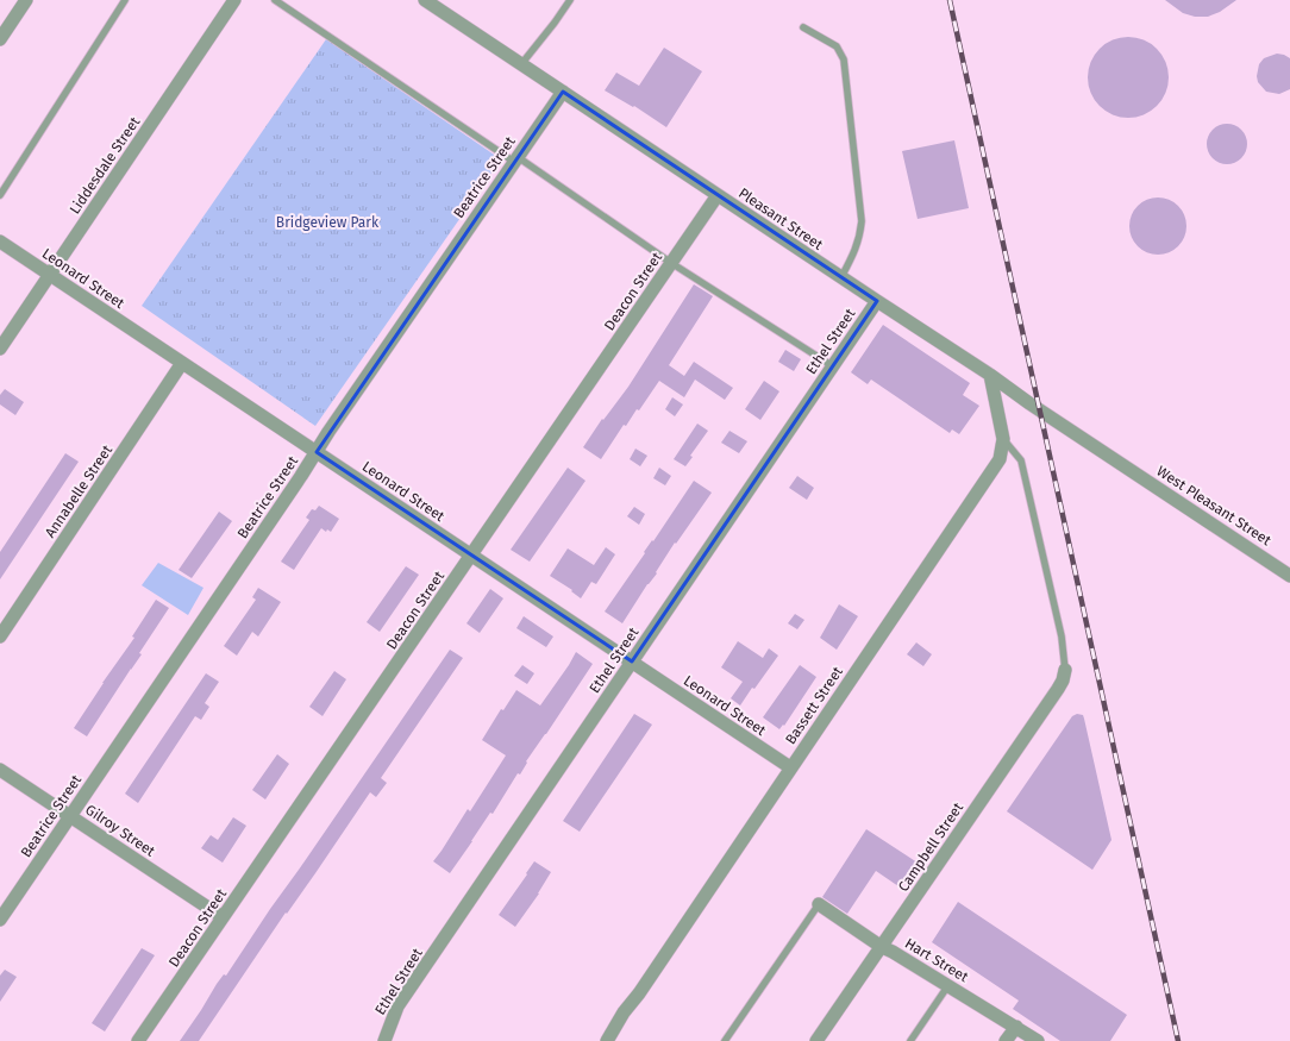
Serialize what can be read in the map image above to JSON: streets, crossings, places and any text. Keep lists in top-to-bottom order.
{
  "streets": {
    "street": [
      "Liddesdale Street",
      "Beatrice Street",
      "Pleasant Street",
      "Leonard Street",
      "Deacon Street",
      "Ethel Street",
      "Annabelle Street",
      "West Pleasant Street",
      "Bassett Street",
      "Gilroy Street",
      "Campbell Street",
      "Hart Street"
    ]
  },
  "crossings": [
    ["Liddesdale Street", "Leonard Street"],
    ["Beatrice Street", "Pleasant Street"],
    ["Beatrice Street", "Leonard Street"],
    ["Beatrice Street", "Gilroy Street"],
    ["Pleasant Street", "Deacon Street"],
    ["Pleasant Street", "Ethel Street"],
    ["Pleasant Street", "West Pleasant Street"],
    ["Pleasant Street", "Bassett Street"],
    ["Leonard Street", "Deacon Street"],
    ["Leonard Street", "Ethel Street"],
    ["Leonard Street", "Annabelle Street"],
    ["Leonard Street", "Bassett Street"],
    ["Deacon Street", "Gilroy Street"],
    ["Campbell Street", "Hart Street"]
  ],
  "parks": ["Bridgeview Park"]
}
